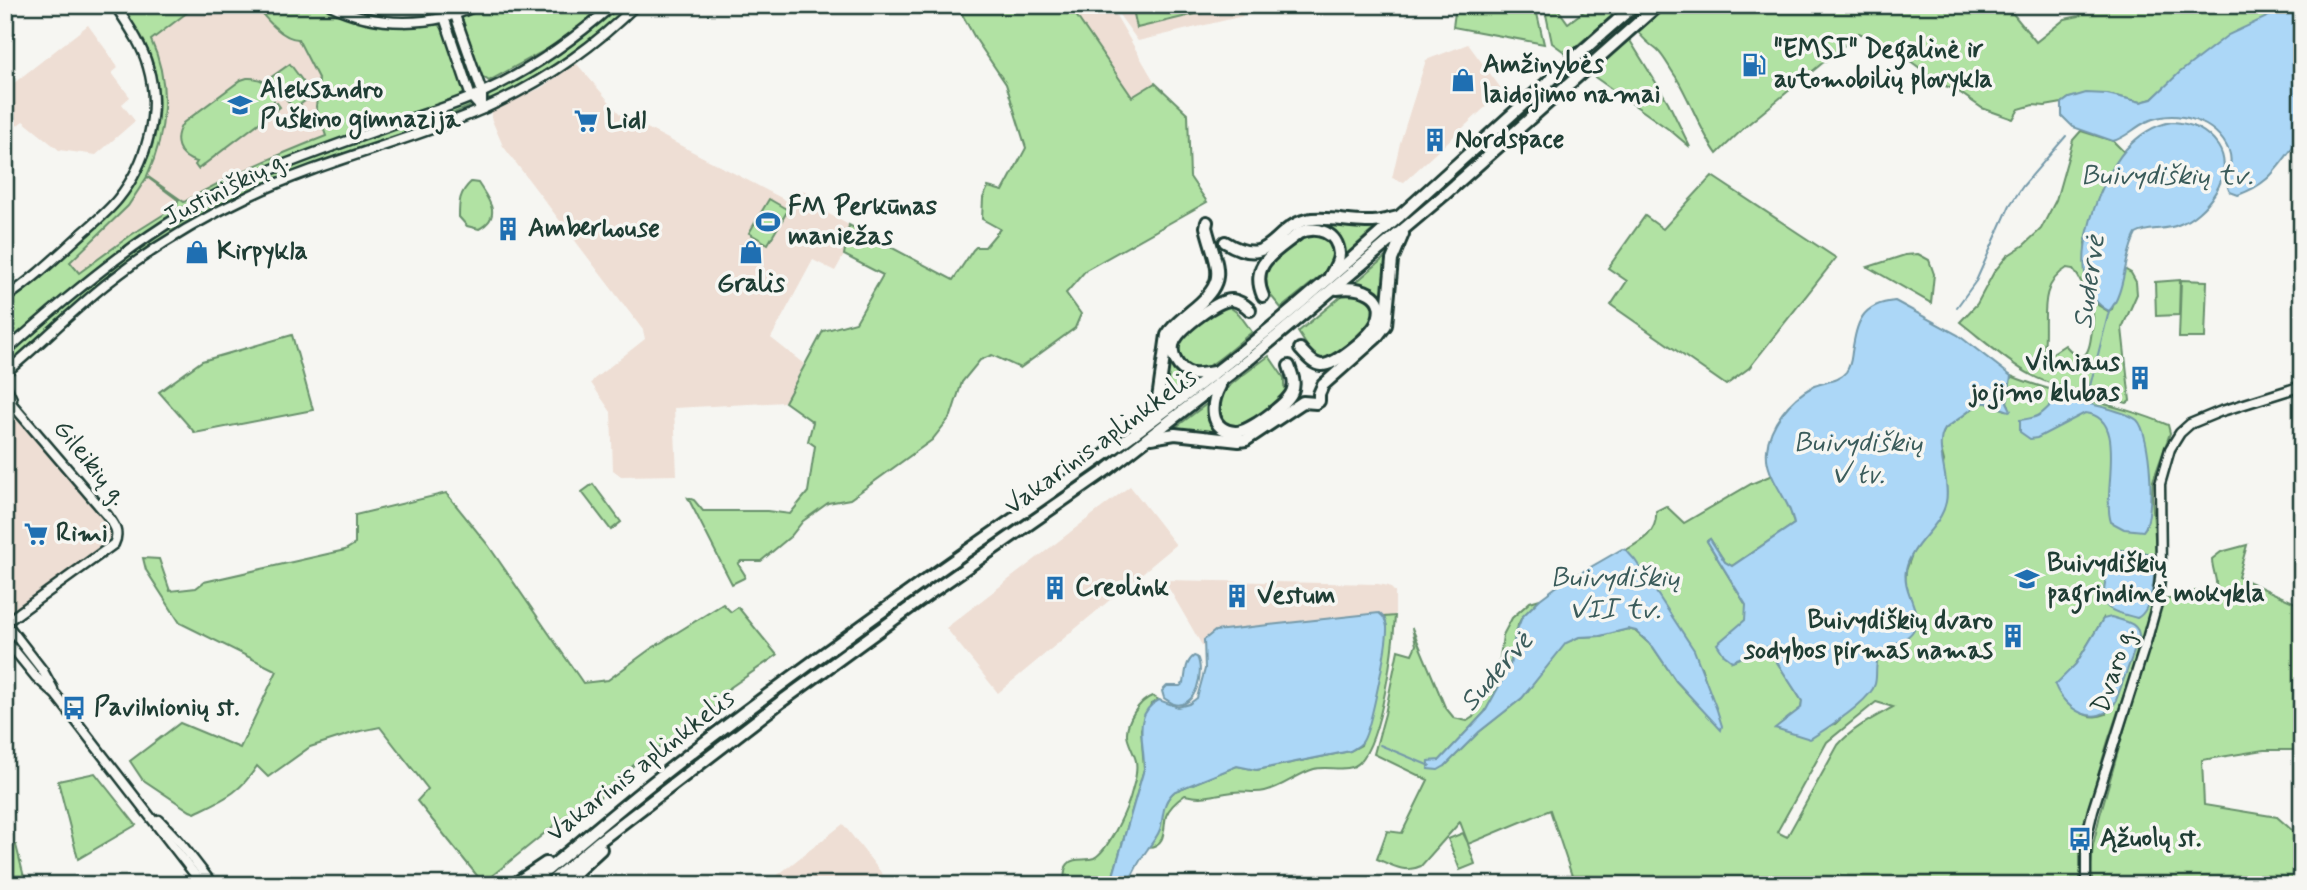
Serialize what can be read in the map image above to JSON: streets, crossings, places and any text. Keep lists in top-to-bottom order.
{
  "streets": {
    "highway": ["Vakarinis aplinkkelis"],
    "main road": ["Justiniškių g.", "Gileikių g.", "Dvaro g."]
  },
  "water": [
    "Buivydiškių tv.",
    "Sudervė",
    "Buivydiškių V tv.",
    "Buivydiškių VII tv."
  ],
  "places": {
    "fuel station": ["\"EMSI\" Degalinė ir automobilių plovykla"],
    "shop": ["Amžinybės laidojimo namai", "Kirpykla", "Gralis"],
    "school or university": ["Aleksandro Puškino gimnazija", "Buivydiškių pagrindinė mokykla"],
    "supermarket": ["Lidl", "Rimi"],
    "building": [
      "Nordspace",
      "Amberhouse",
      "Vilniaus jojimo klubas",
      "Creolink",
      "Vestum",
      "Buivydiškių dvaro sodybos pirmas namas"
    ],
    "sports": ["FM Perkūnas maniežas"],
    "bus stop": ["Pavilnionių st.", "Ąžuolų st."]
  }
}
